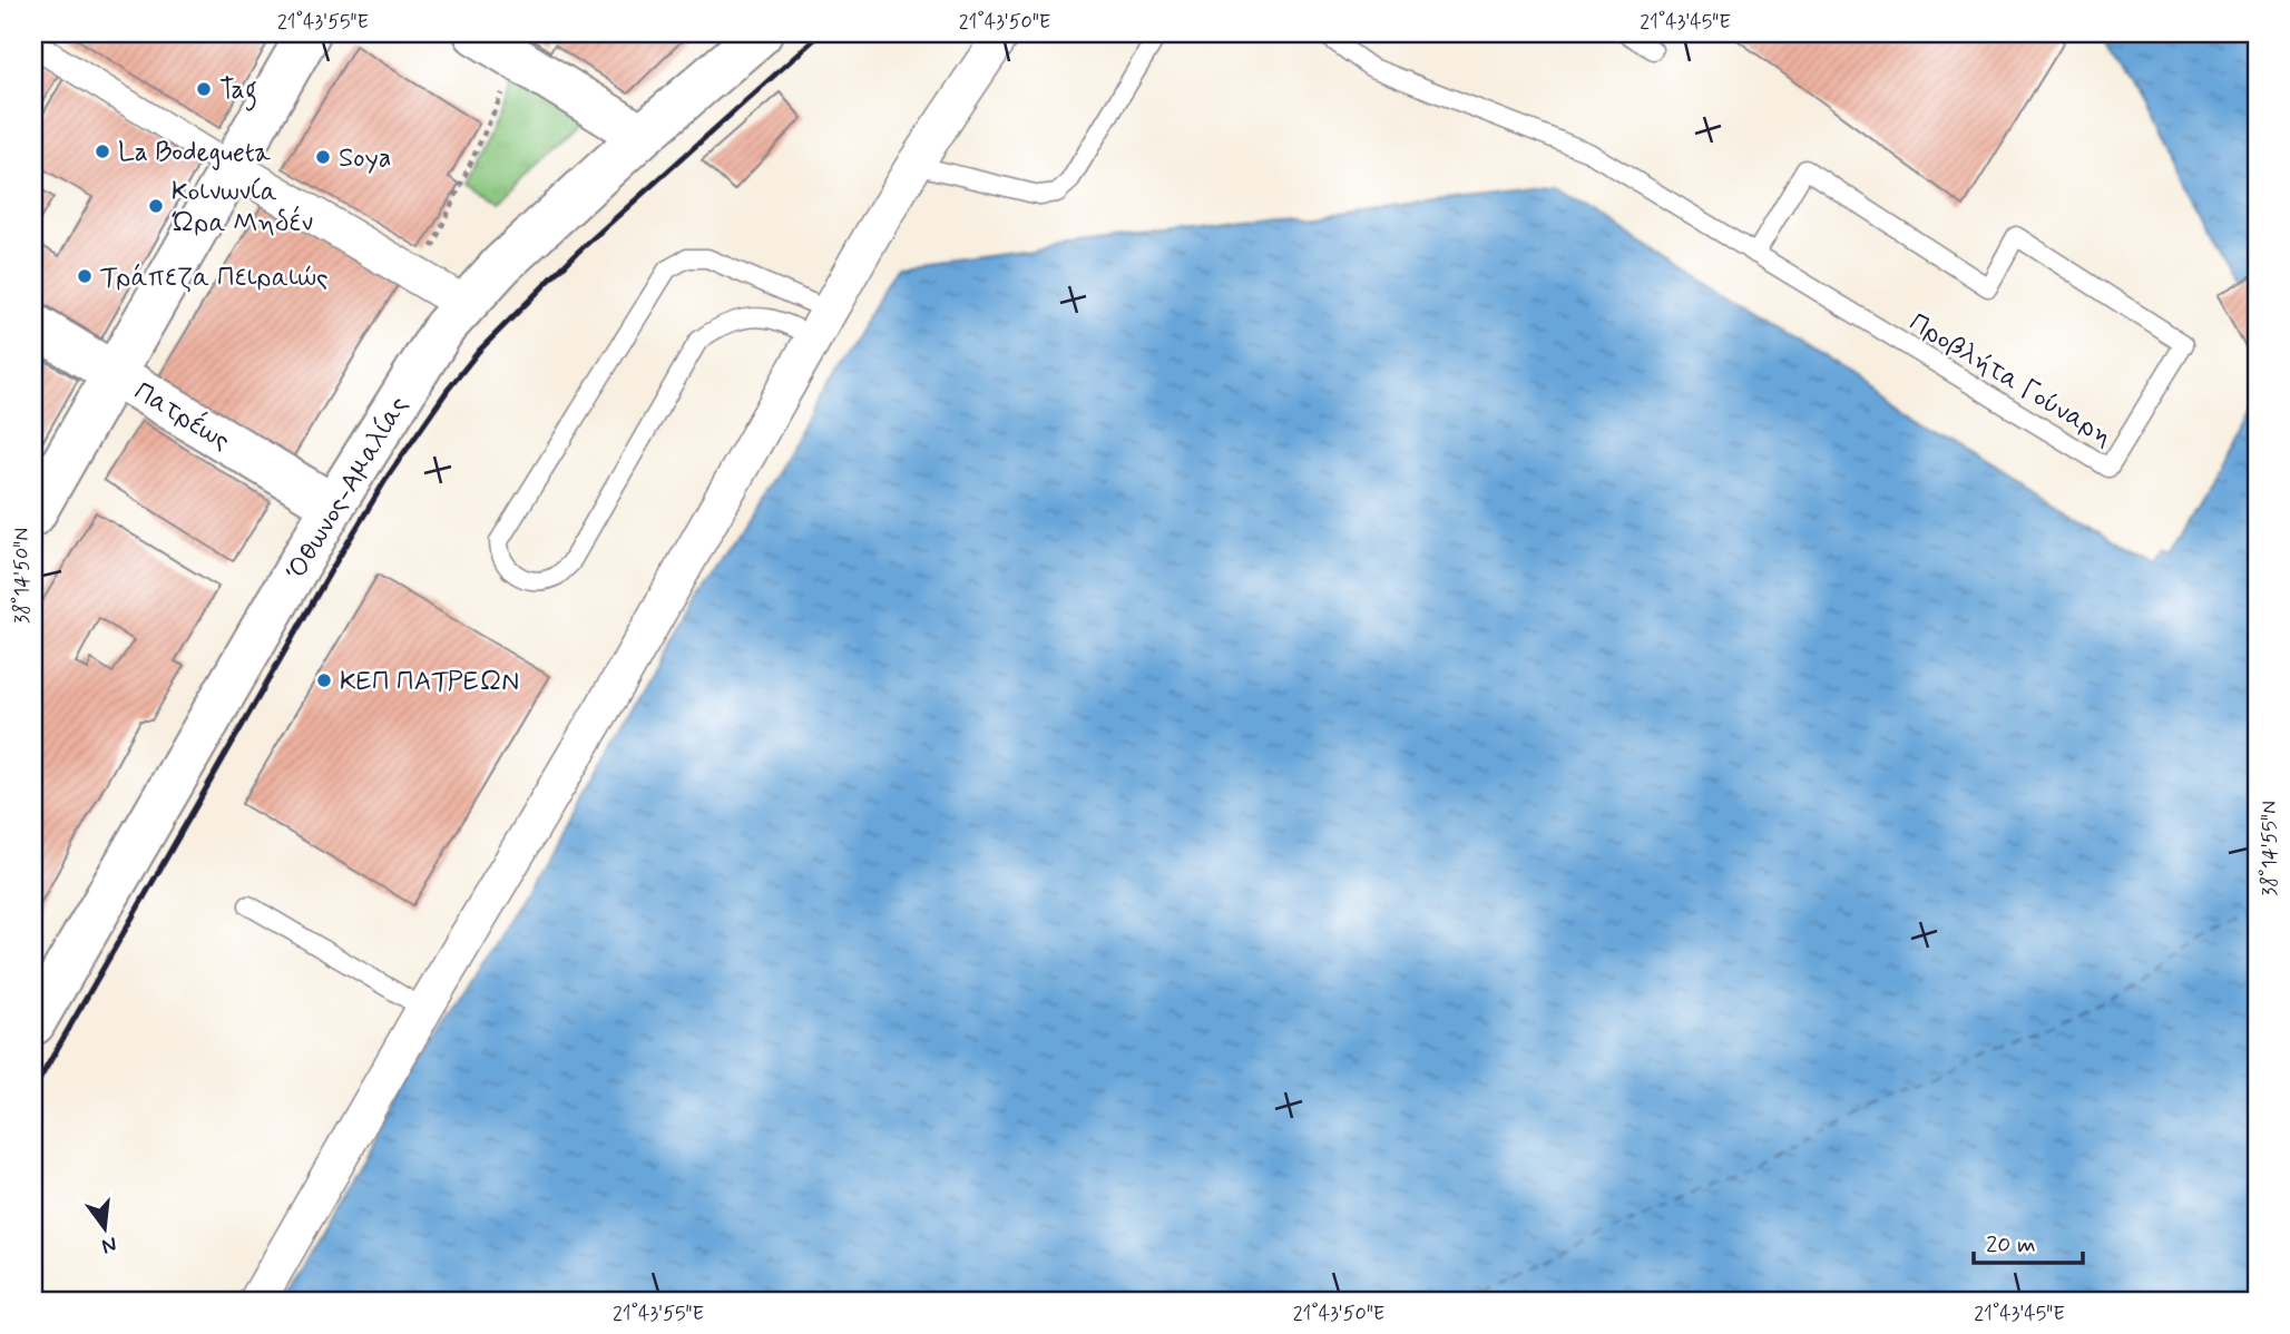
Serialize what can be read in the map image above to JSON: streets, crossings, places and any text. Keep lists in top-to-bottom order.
{
  "streets": {
    "main road": ["Πατρέως", "Όθωνος-Αμαλίας"],
    "lane": ["Προβλήτα Γούναρη"]
  },
  "crossings": [
    ["Πατρέως", "Όθωνος-Αμαλίας"]
  ],
  "places": [
    "Tag",
    "La Bodegueta",
    "Soya",
    "Κοινωνία Ώρα Μηδέν",
    "Τράπεζα Πειραιώς",
    "ΚΕΠ ΠΑΤΡΕΩΝ"
  ],
  "scale_bar": "20 m",
  "north": "bottom",
  "coordinates": [
    "21°43'55\"E",
    "21°43'50\"E",
    "21°43'45\"E",
    "38°14'50\"N",
    "38°14'55\"N"
  ]
}
